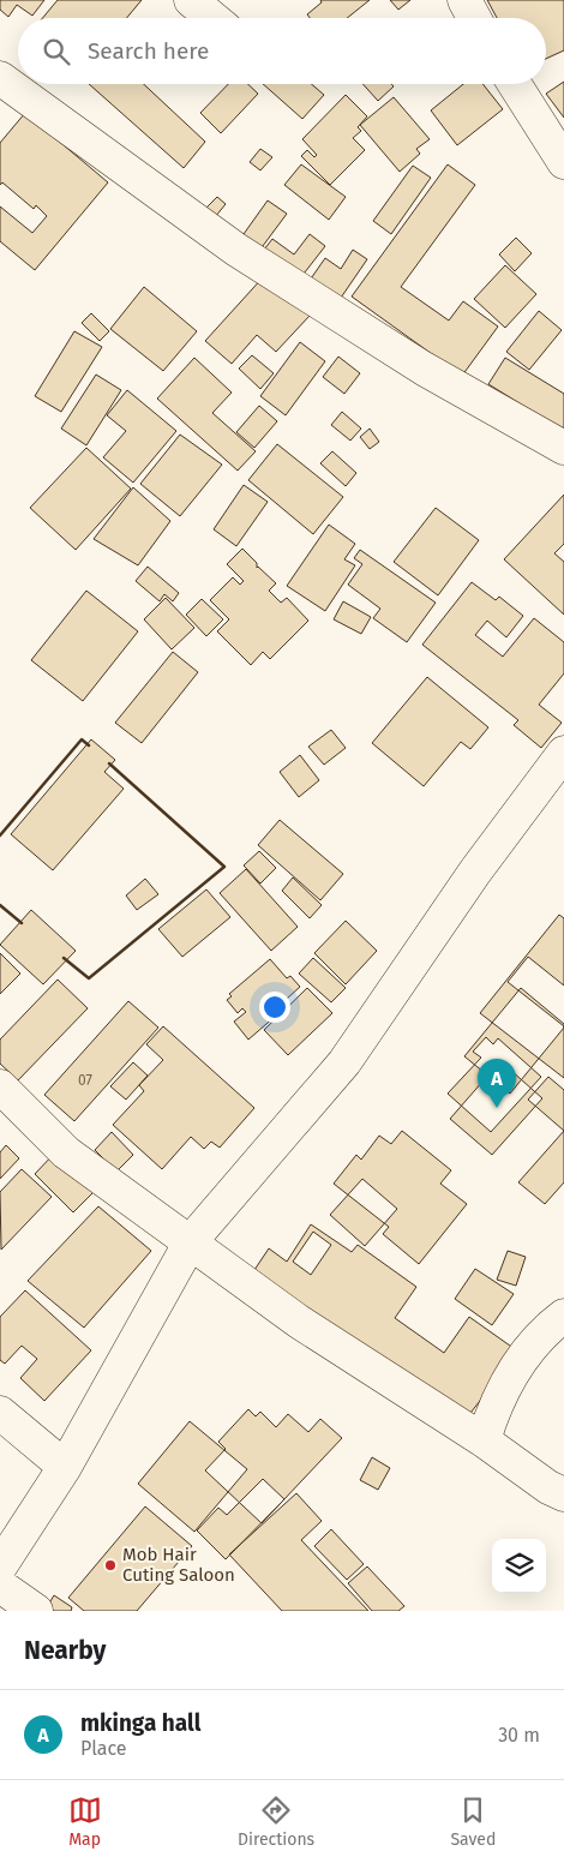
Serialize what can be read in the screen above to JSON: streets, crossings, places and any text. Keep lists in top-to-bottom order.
{
  "places": ["Mob Hair Cuting Saloon"],
  "house_numbers": ["07"],
  "page": {
    "search": "Search here",
    "pins": "A",
    "heading": "Nearby",
    "list": [
      {
        "mark": "A",
        "name": "mkinga hall",
        "note": "Place",
        "value": "30 m"
      }
    ],
    "nav": ["Map", "Directions", "Saved"]
  }
}
